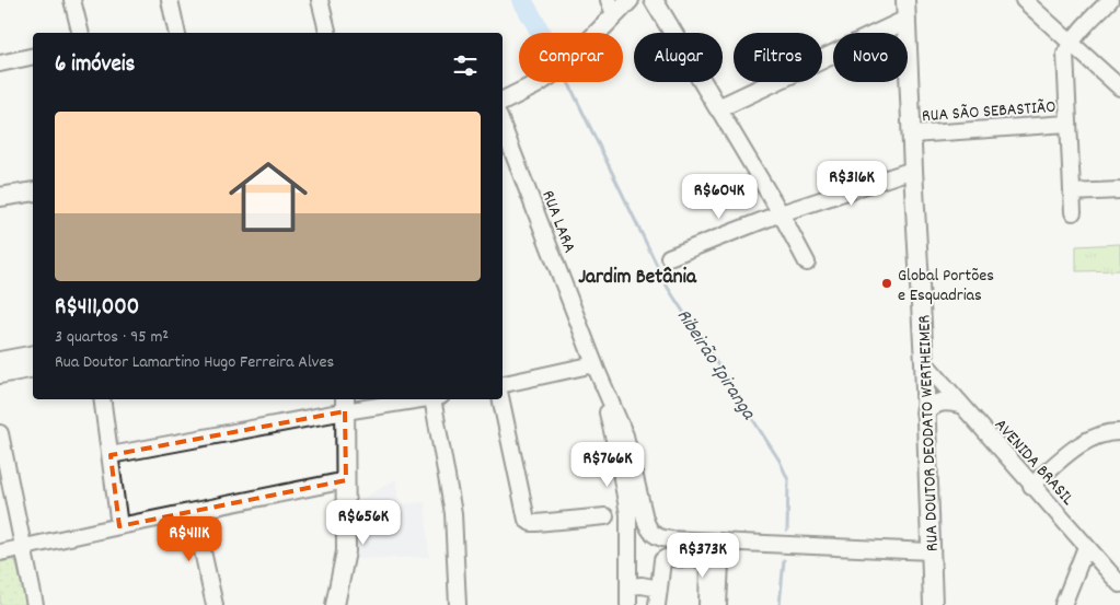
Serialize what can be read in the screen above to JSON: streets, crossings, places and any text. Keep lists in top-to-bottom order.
{
  "streets": {
    "main road": ["RUA DOUTOR DEODATO WERTHEIMER"],
    "street": ["RUA SÃO SEBASTIÃO", "RUA LARA", "AVENIDA BRASIL"]
  },
  "crossings": [
    ["RUA SÃO SEBASTIÃO", "RUA DOUTOR DEODATO WERTHEIMER"],
    ["RUA DOUTOR DEODATO WERTHEIMER", "AVENIDA BRASIL"]
  ],
  "districts": ["Jardim Betânia"],
  "water": ["Ribeirão Ipiranga"],
  "places": ["Global Portões e Esquadrias"],
  "page": {
    "chip": [
      "Comprar",
      "Alugar",
      "Filtros",
      "Novo"
    ],
    "heading": "6 imóveis",
    "list": [
      {
        "name": "R$411,000",
        "note": "3 quartos · 95 m² · Rua Doutor Lamartino Hugo Ferreira Alves"
      }
    ],
    "price": [
      "R$316K",
      "R$604K",
      "R$766K",
      "R$656K",
      "R$411K",
      "R$373K"
    ]
  }
}
